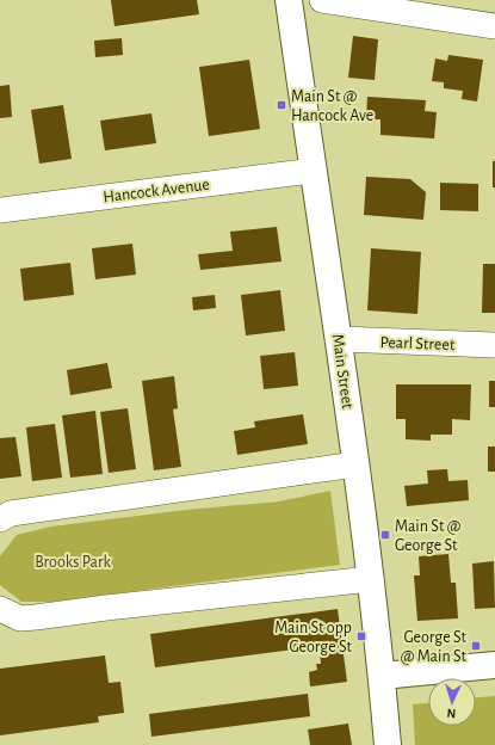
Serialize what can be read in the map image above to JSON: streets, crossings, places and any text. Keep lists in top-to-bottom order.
{
  "streets": {
    "main road": ["Main Street"],
    "street": ["Hancock Avenue", "Pearl Street"]
  },
  "crossings": [
    ["Hancock Avenue", "Main Street"],
    ["Pearl Street", "Main Street"]
  ],
  "parks": ["Brooks Park"],
  "places": {
    "transit": [
      "Main St @ Hancock Ave",
      "Main St @ George St",
      "Main St opp George St",
      "George St @ Main St"
    ]
  },
  "north": "bottom"
}
